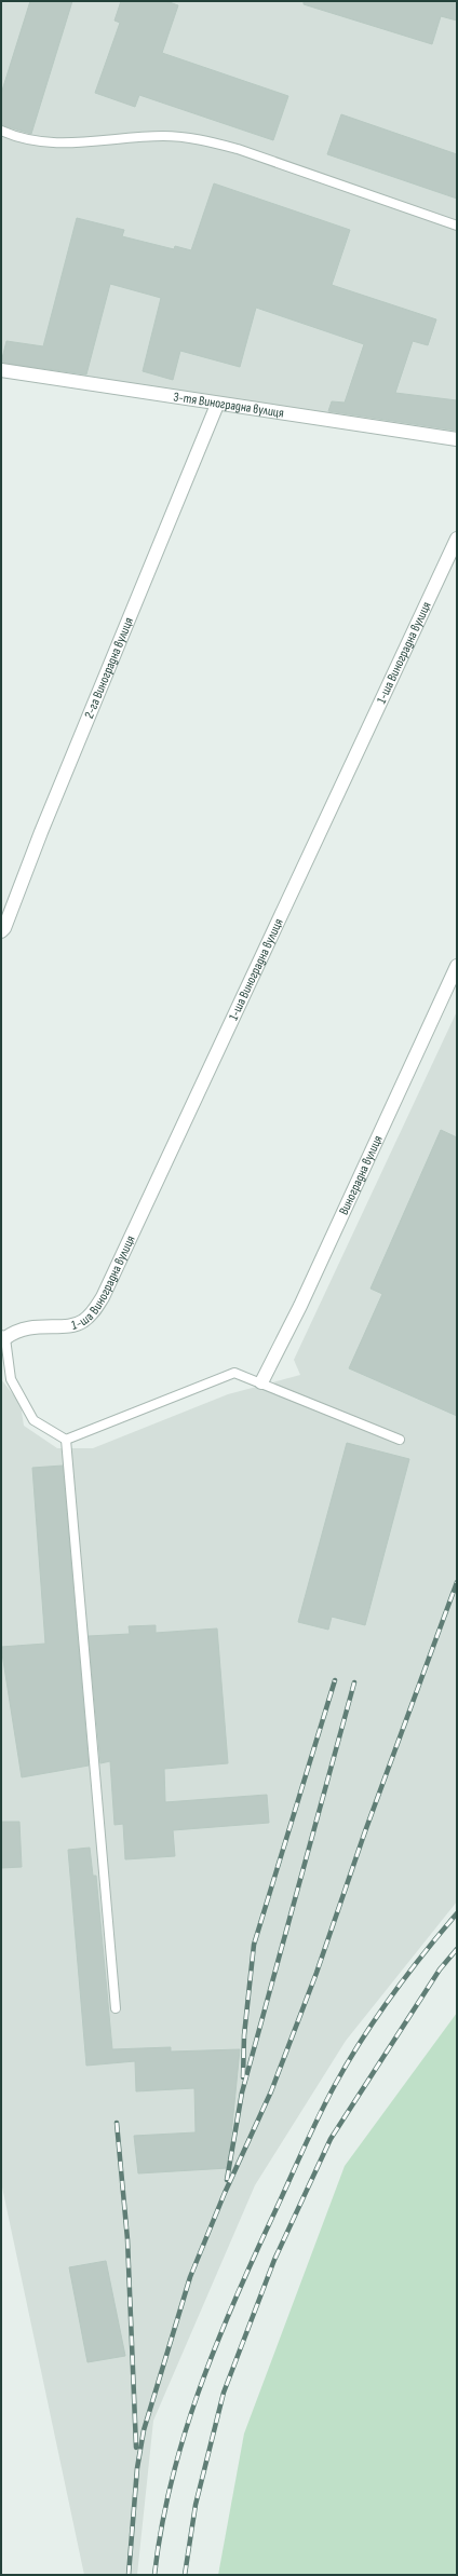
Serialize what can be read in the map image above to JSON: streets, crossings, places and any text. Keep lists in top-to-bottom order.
{
  "streets": {
    "street": [
      "3-тя Виноградна вулиця",
      "1-ша Виноградна вулиця",
      "2-га Виноградна вулиця",
      "Виноградна вулиця"
    ]
  },
  "crossings": [
    ["3-тя Виноградна вулиця", "2-га Виноградна вулиця"]
  ]
}
